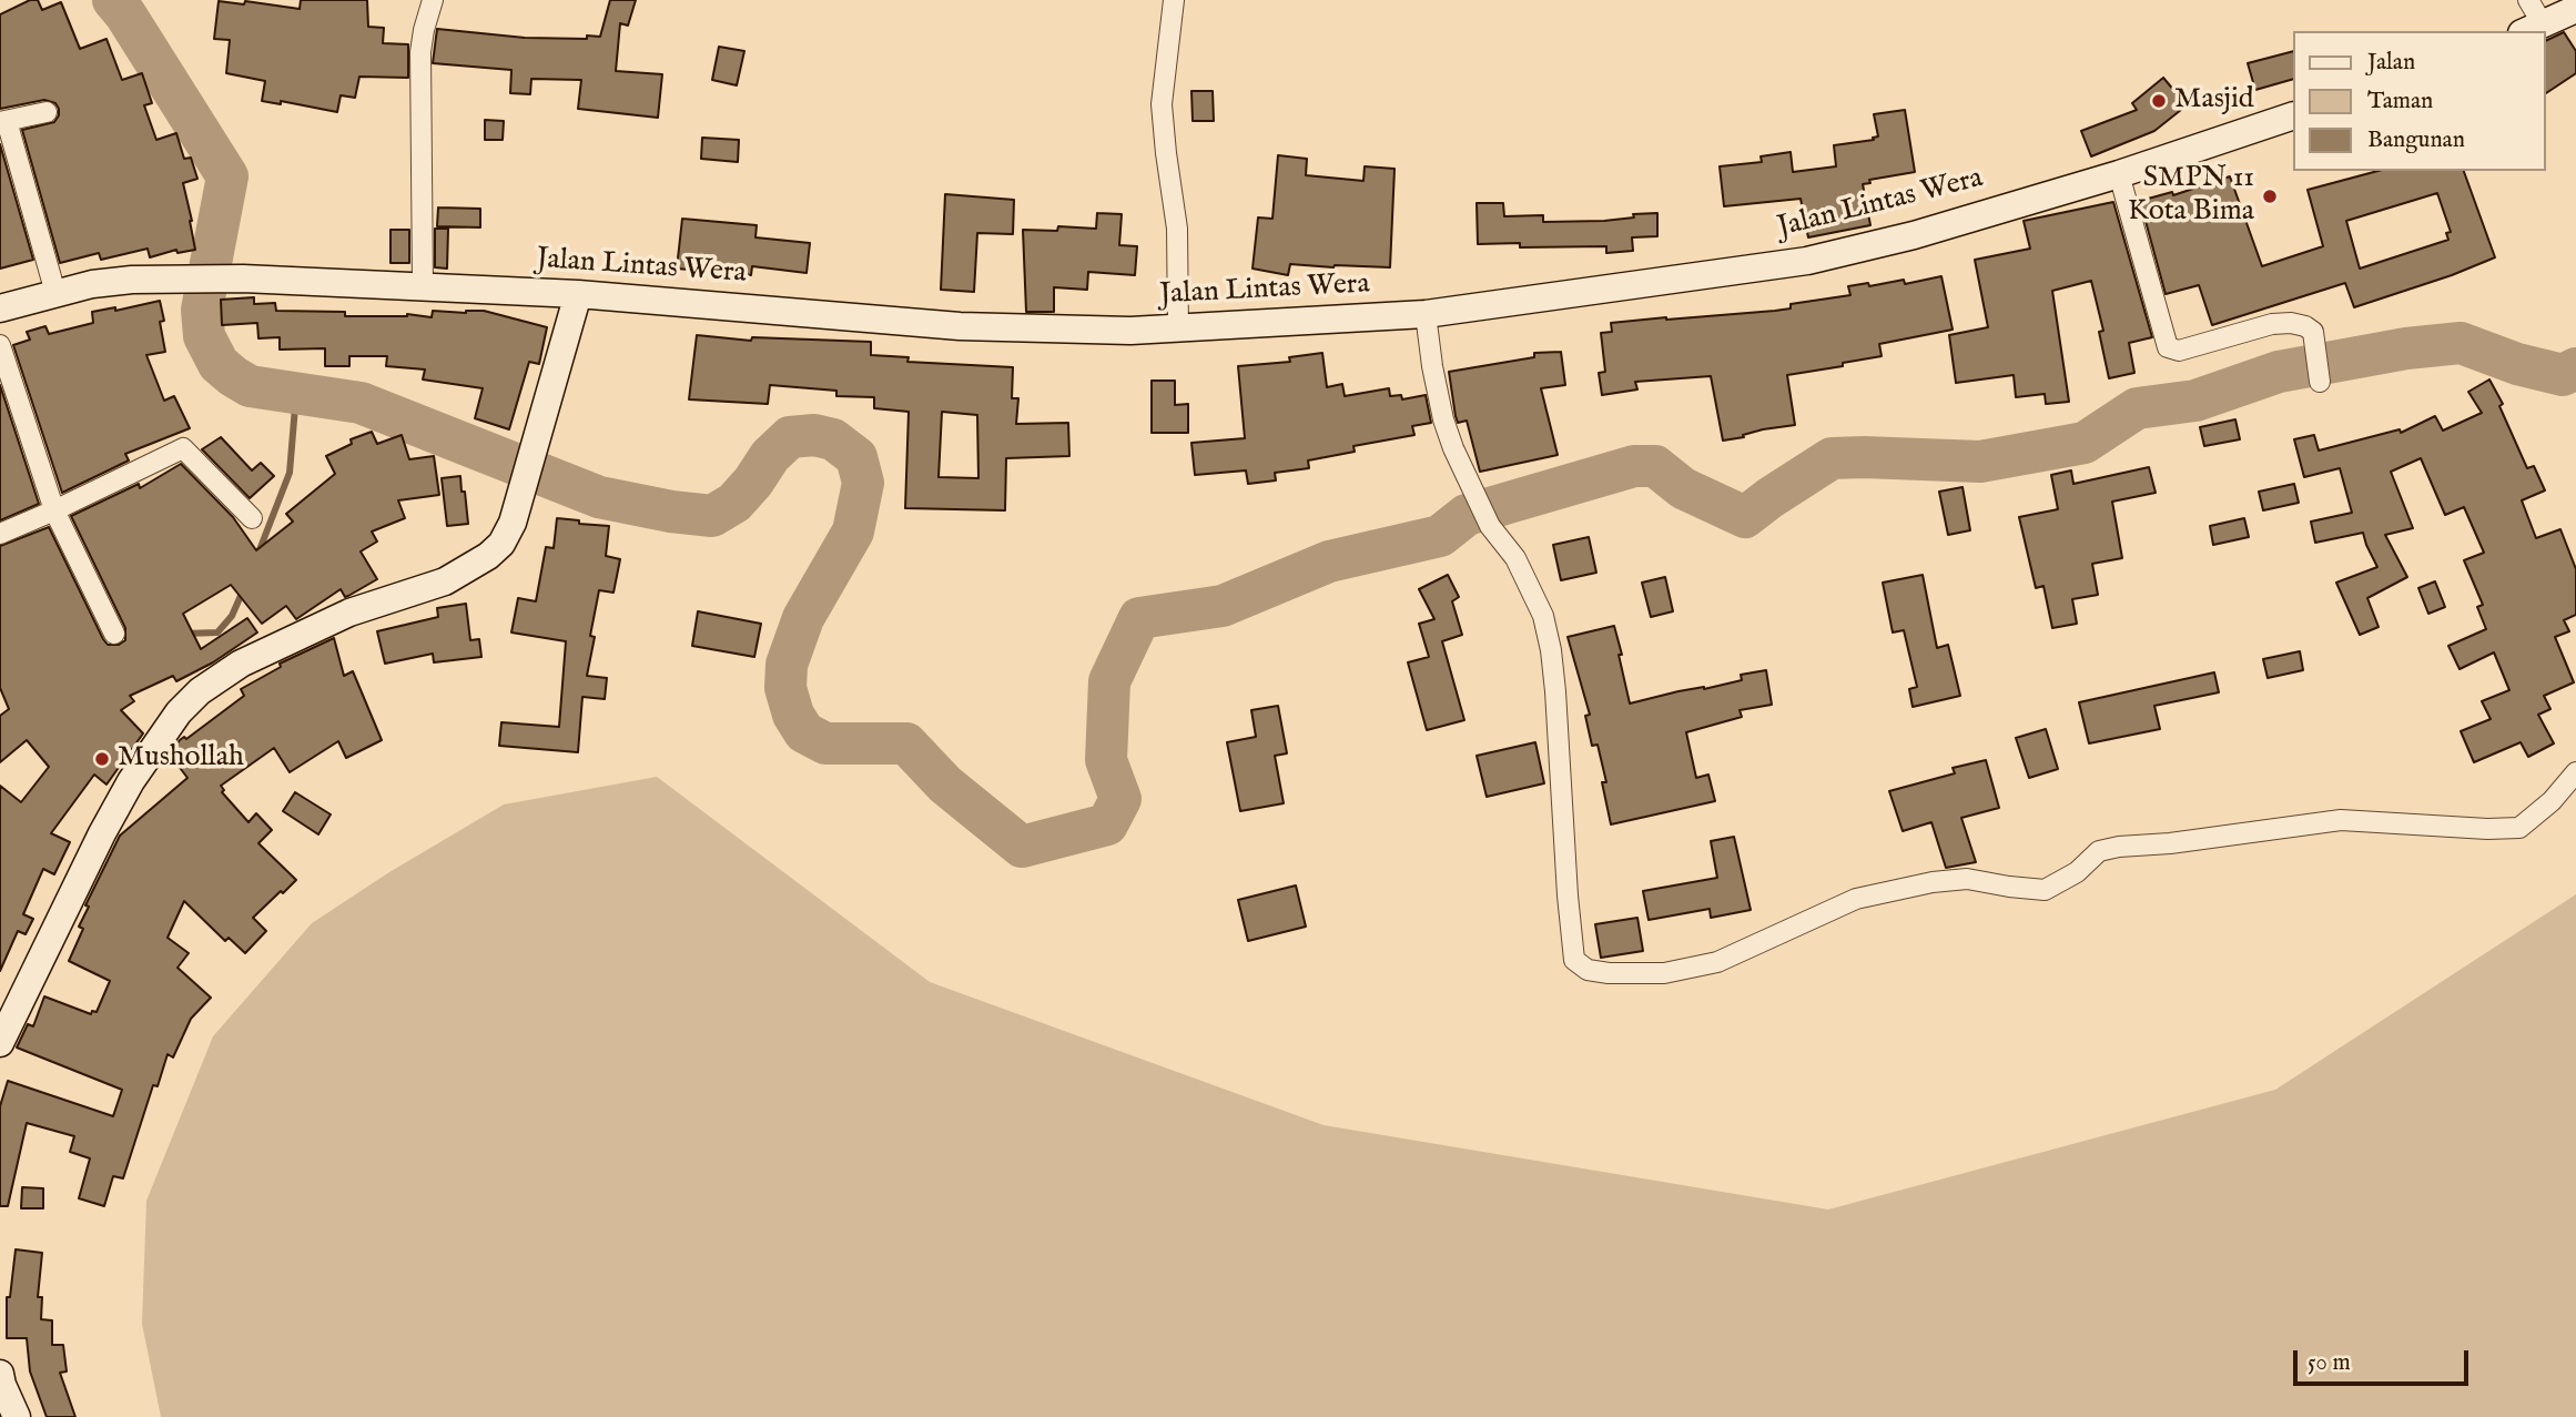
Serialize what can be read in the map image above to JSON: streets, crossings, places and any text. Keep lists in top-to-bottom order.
{
  "streets": {
    "main road": ["Jalan Lintas Wera"]
  },
  "places": ["Masjid", "SMPN 11 Kota Bima", "Mushollah"],
  "legend": ["Jalan", "Taman", "Bangunan"],
  "scale_bar": "50 m"
}
